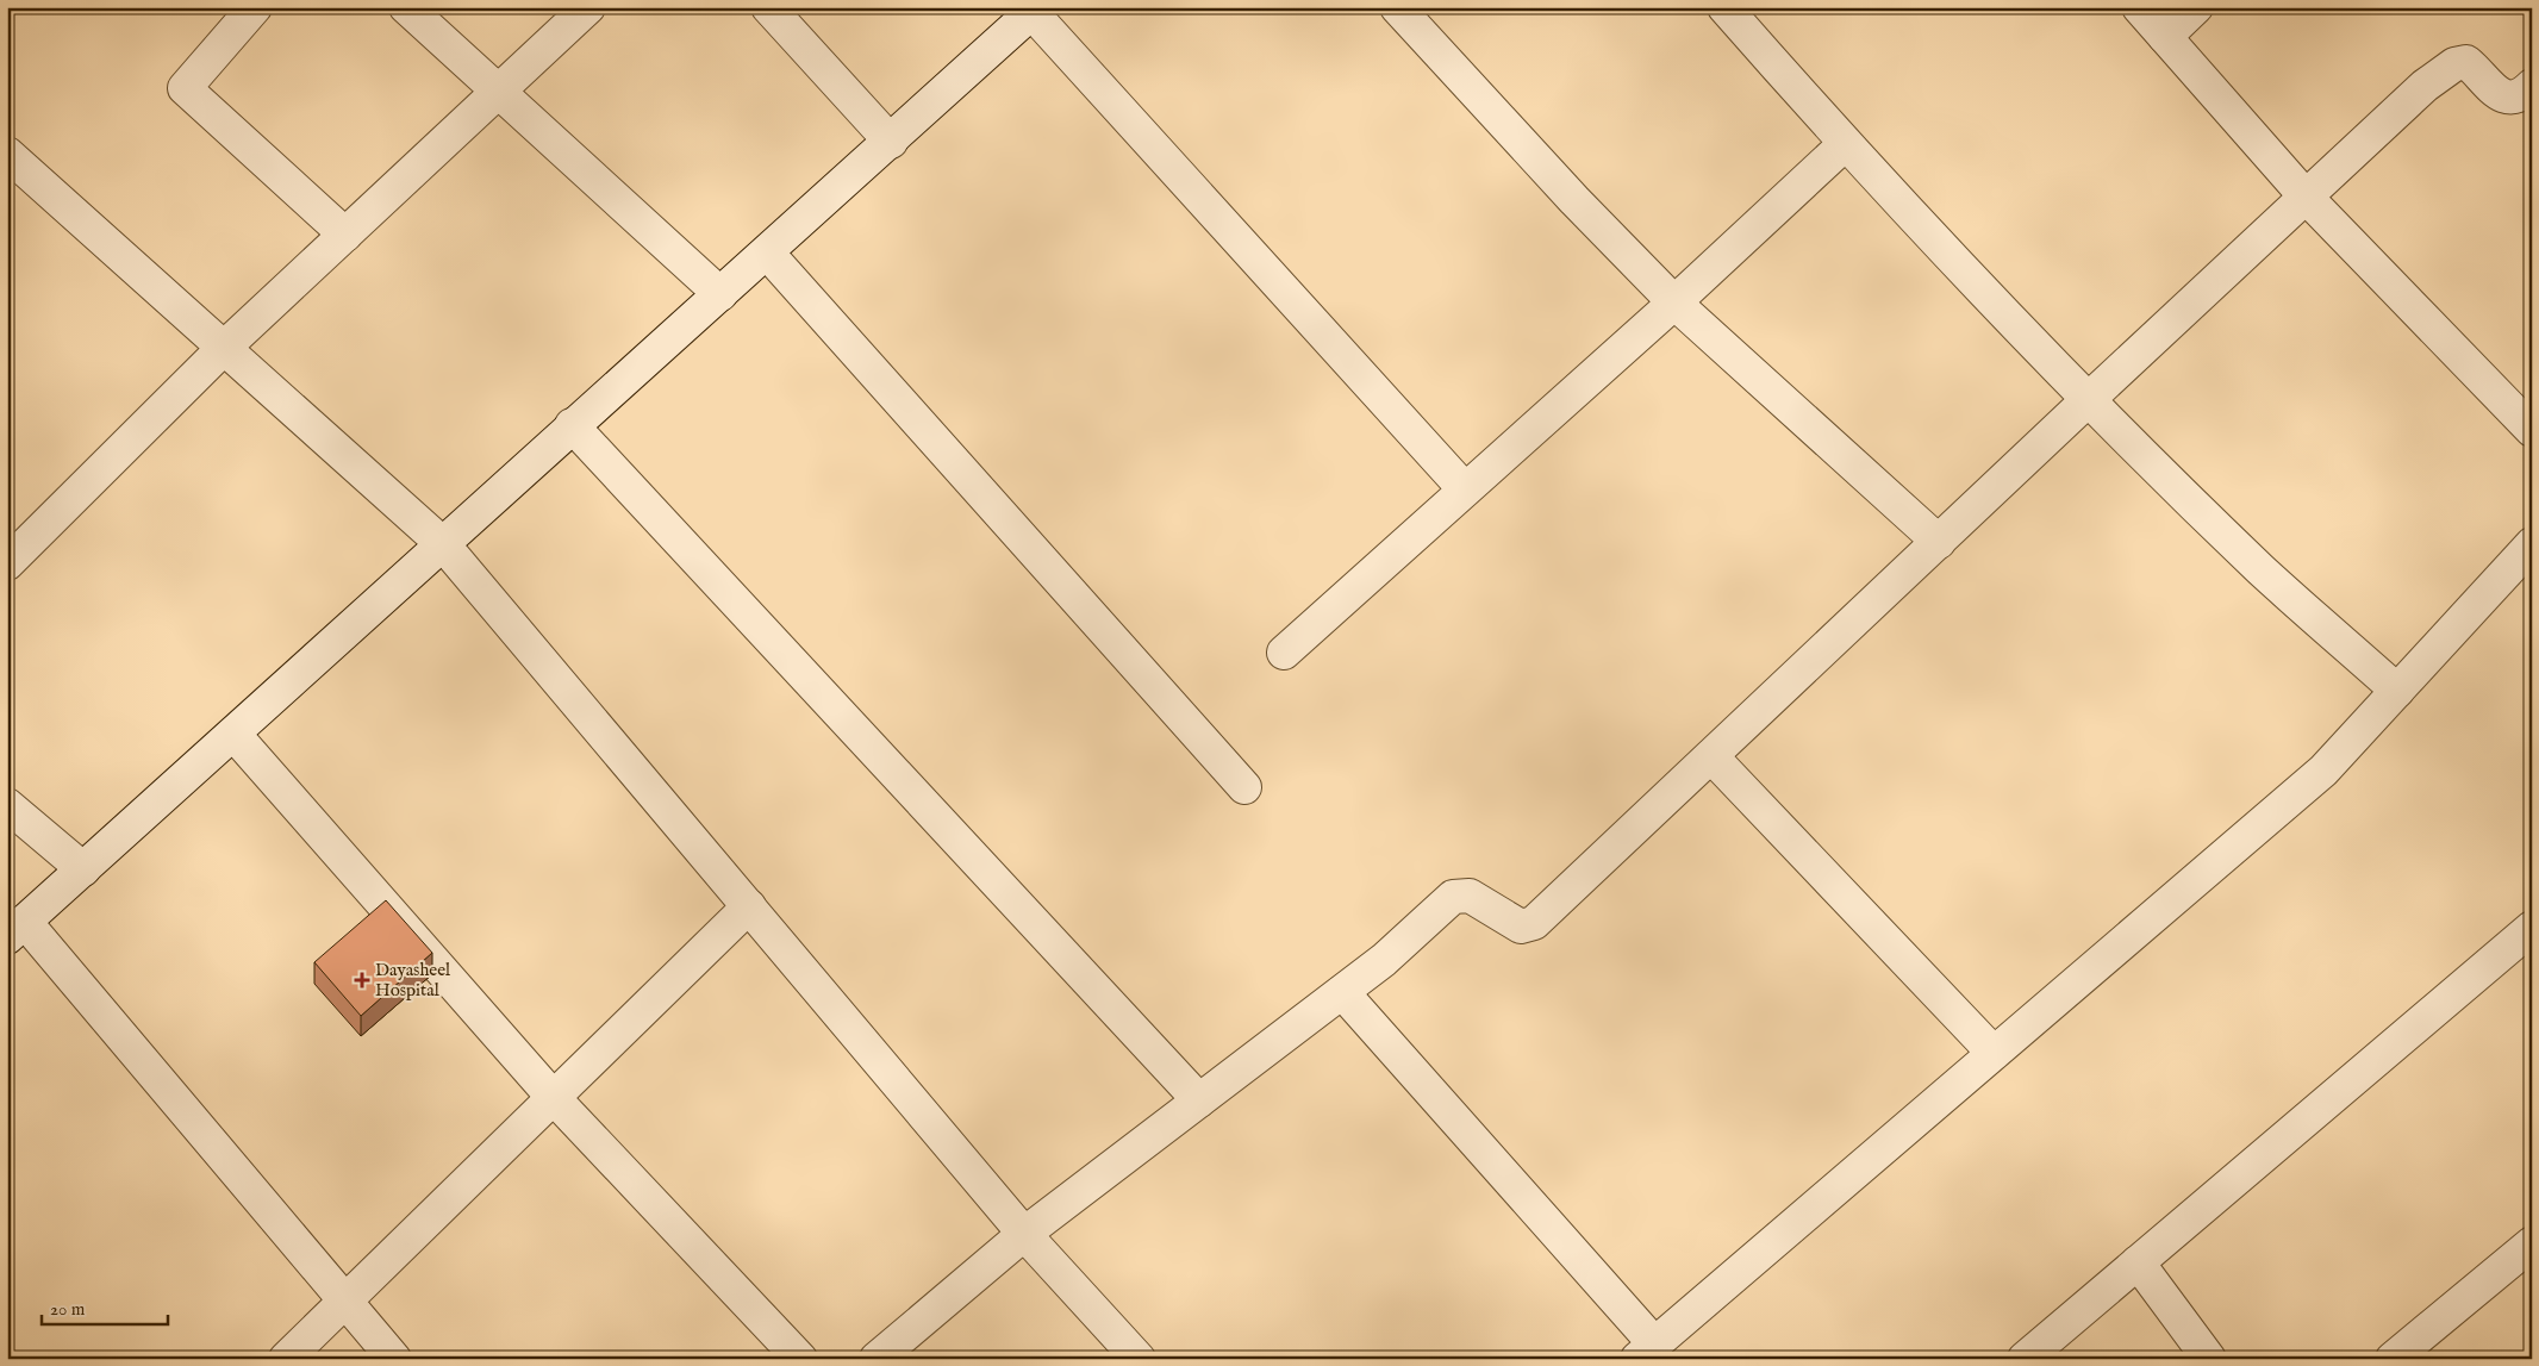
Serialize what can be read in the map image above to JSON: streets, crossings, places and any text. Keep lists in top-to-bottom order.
{
  "places": {
    "health": ["Dayasheel Hospital"]
  },
  "scale_bar": "20 m"
}
